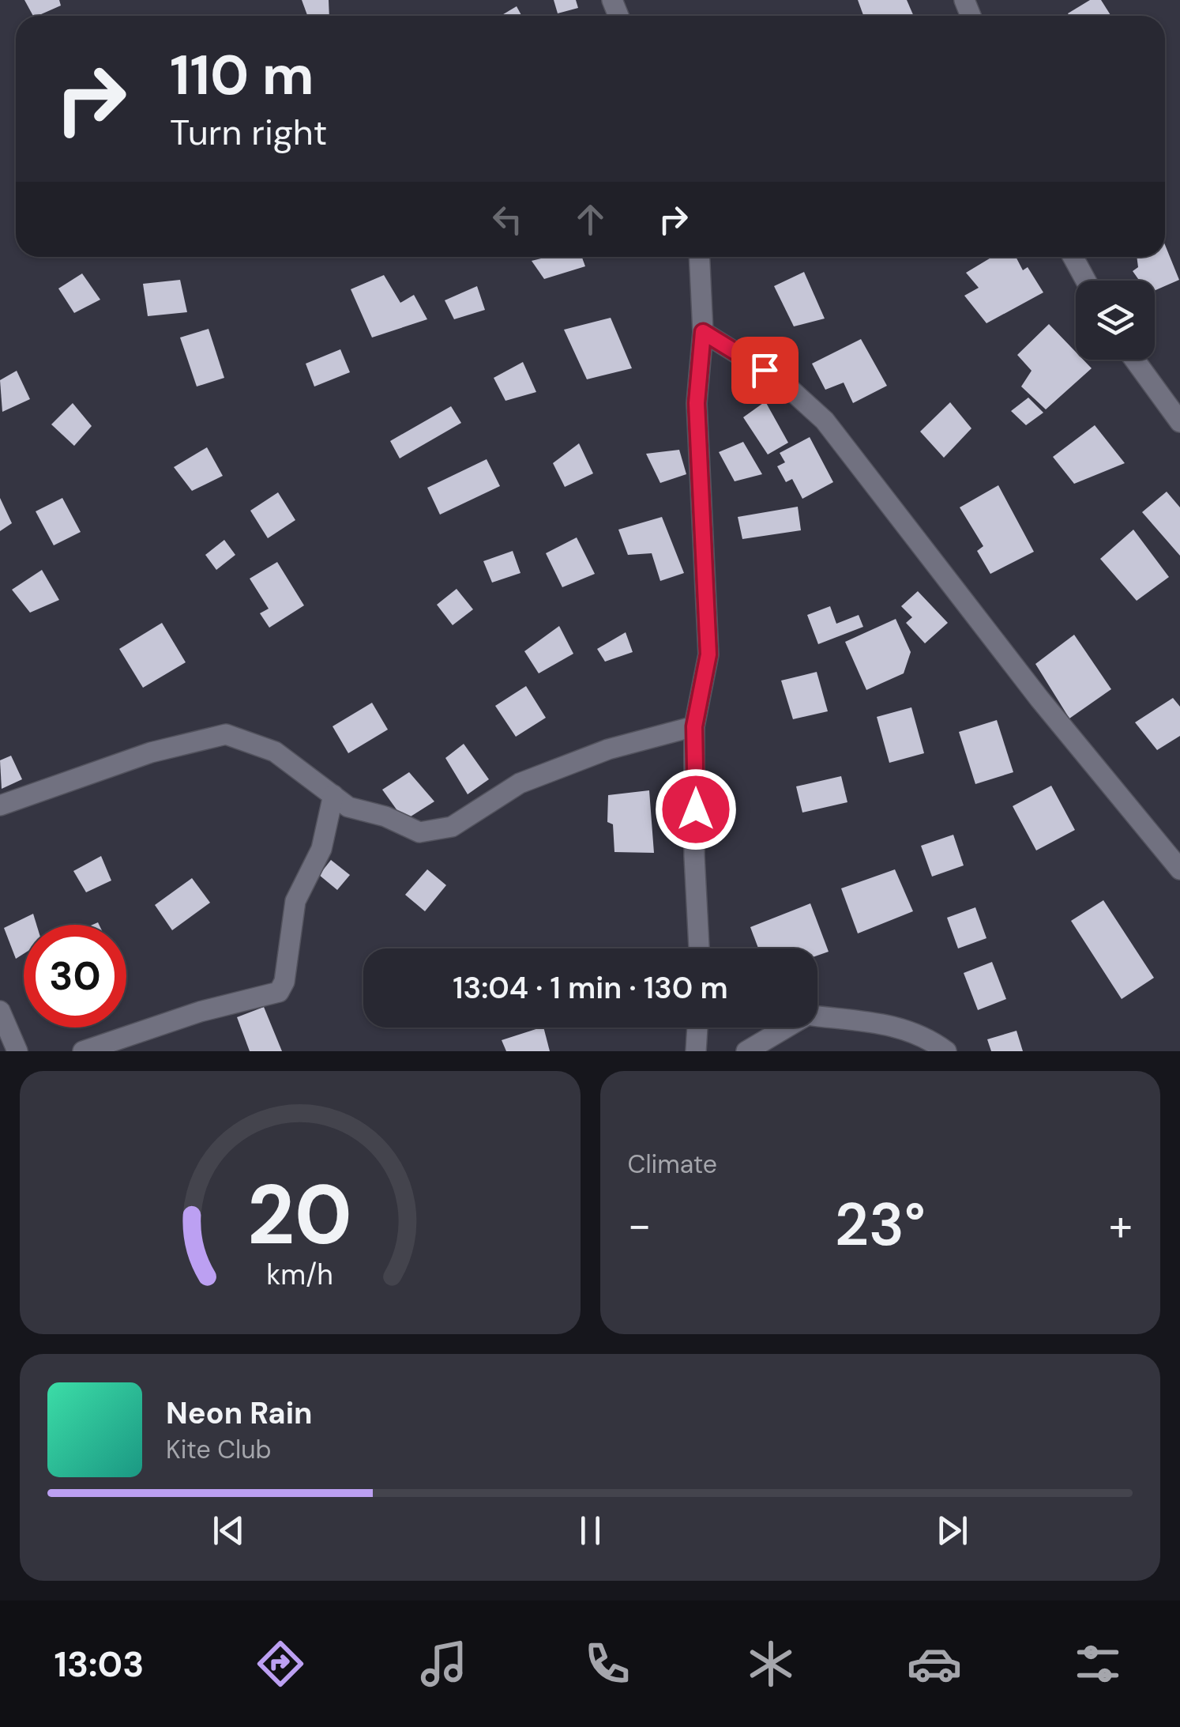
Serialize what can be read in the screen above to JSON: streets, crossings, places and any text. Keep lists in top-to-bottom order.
{
  "page": {
    "turn": ["110 m", "Turn right"],
    "limit": "30",
    "trip": "13:04 · 1 min · 130 m",
    "tile": "Climate",
    "heat": ["−", "23°", "+"],
    "song": ["Neon Rain", "Kite Club"],
    "tabs": "13:03",
    "gauge": ["20", "km/h"]
  }
}
